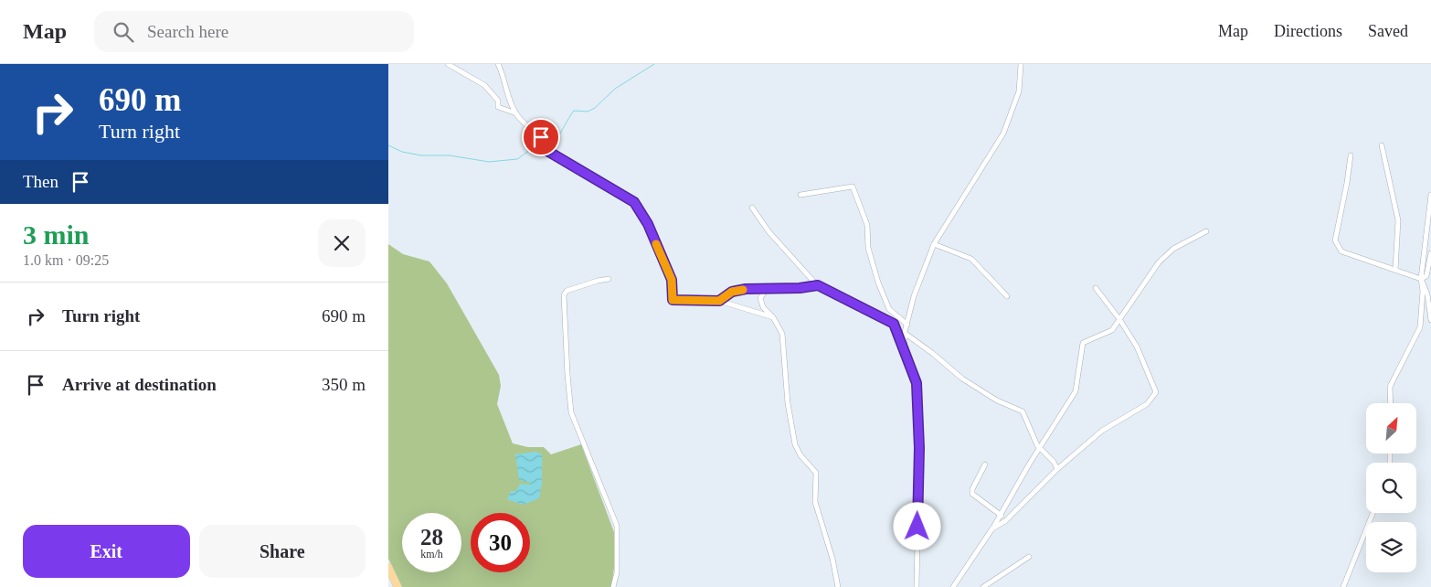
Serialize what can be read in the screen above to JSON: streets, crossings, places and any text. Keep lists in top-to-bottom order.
{
  "north": "top right",
  "page": {
    "header": "Map",
    "search": "Search here",
    "nav": ["Map", "Directions", "Saved"],
    "turn": ["690 m", "Turn right"],
    "then": "Then",
    "heading": ["3 min", "1.0 km · 09:25"],
    "list": [
      {
        "name": "Turn right",
        "value": "690 m"
      },
      {
        "name": "Arrive at destination",
        "value": "350 m"
      }
    ],
    "speed": "28 km/h",
    "limit": "30",
    "buttons": ["Exit", "Share"]
  }
}
